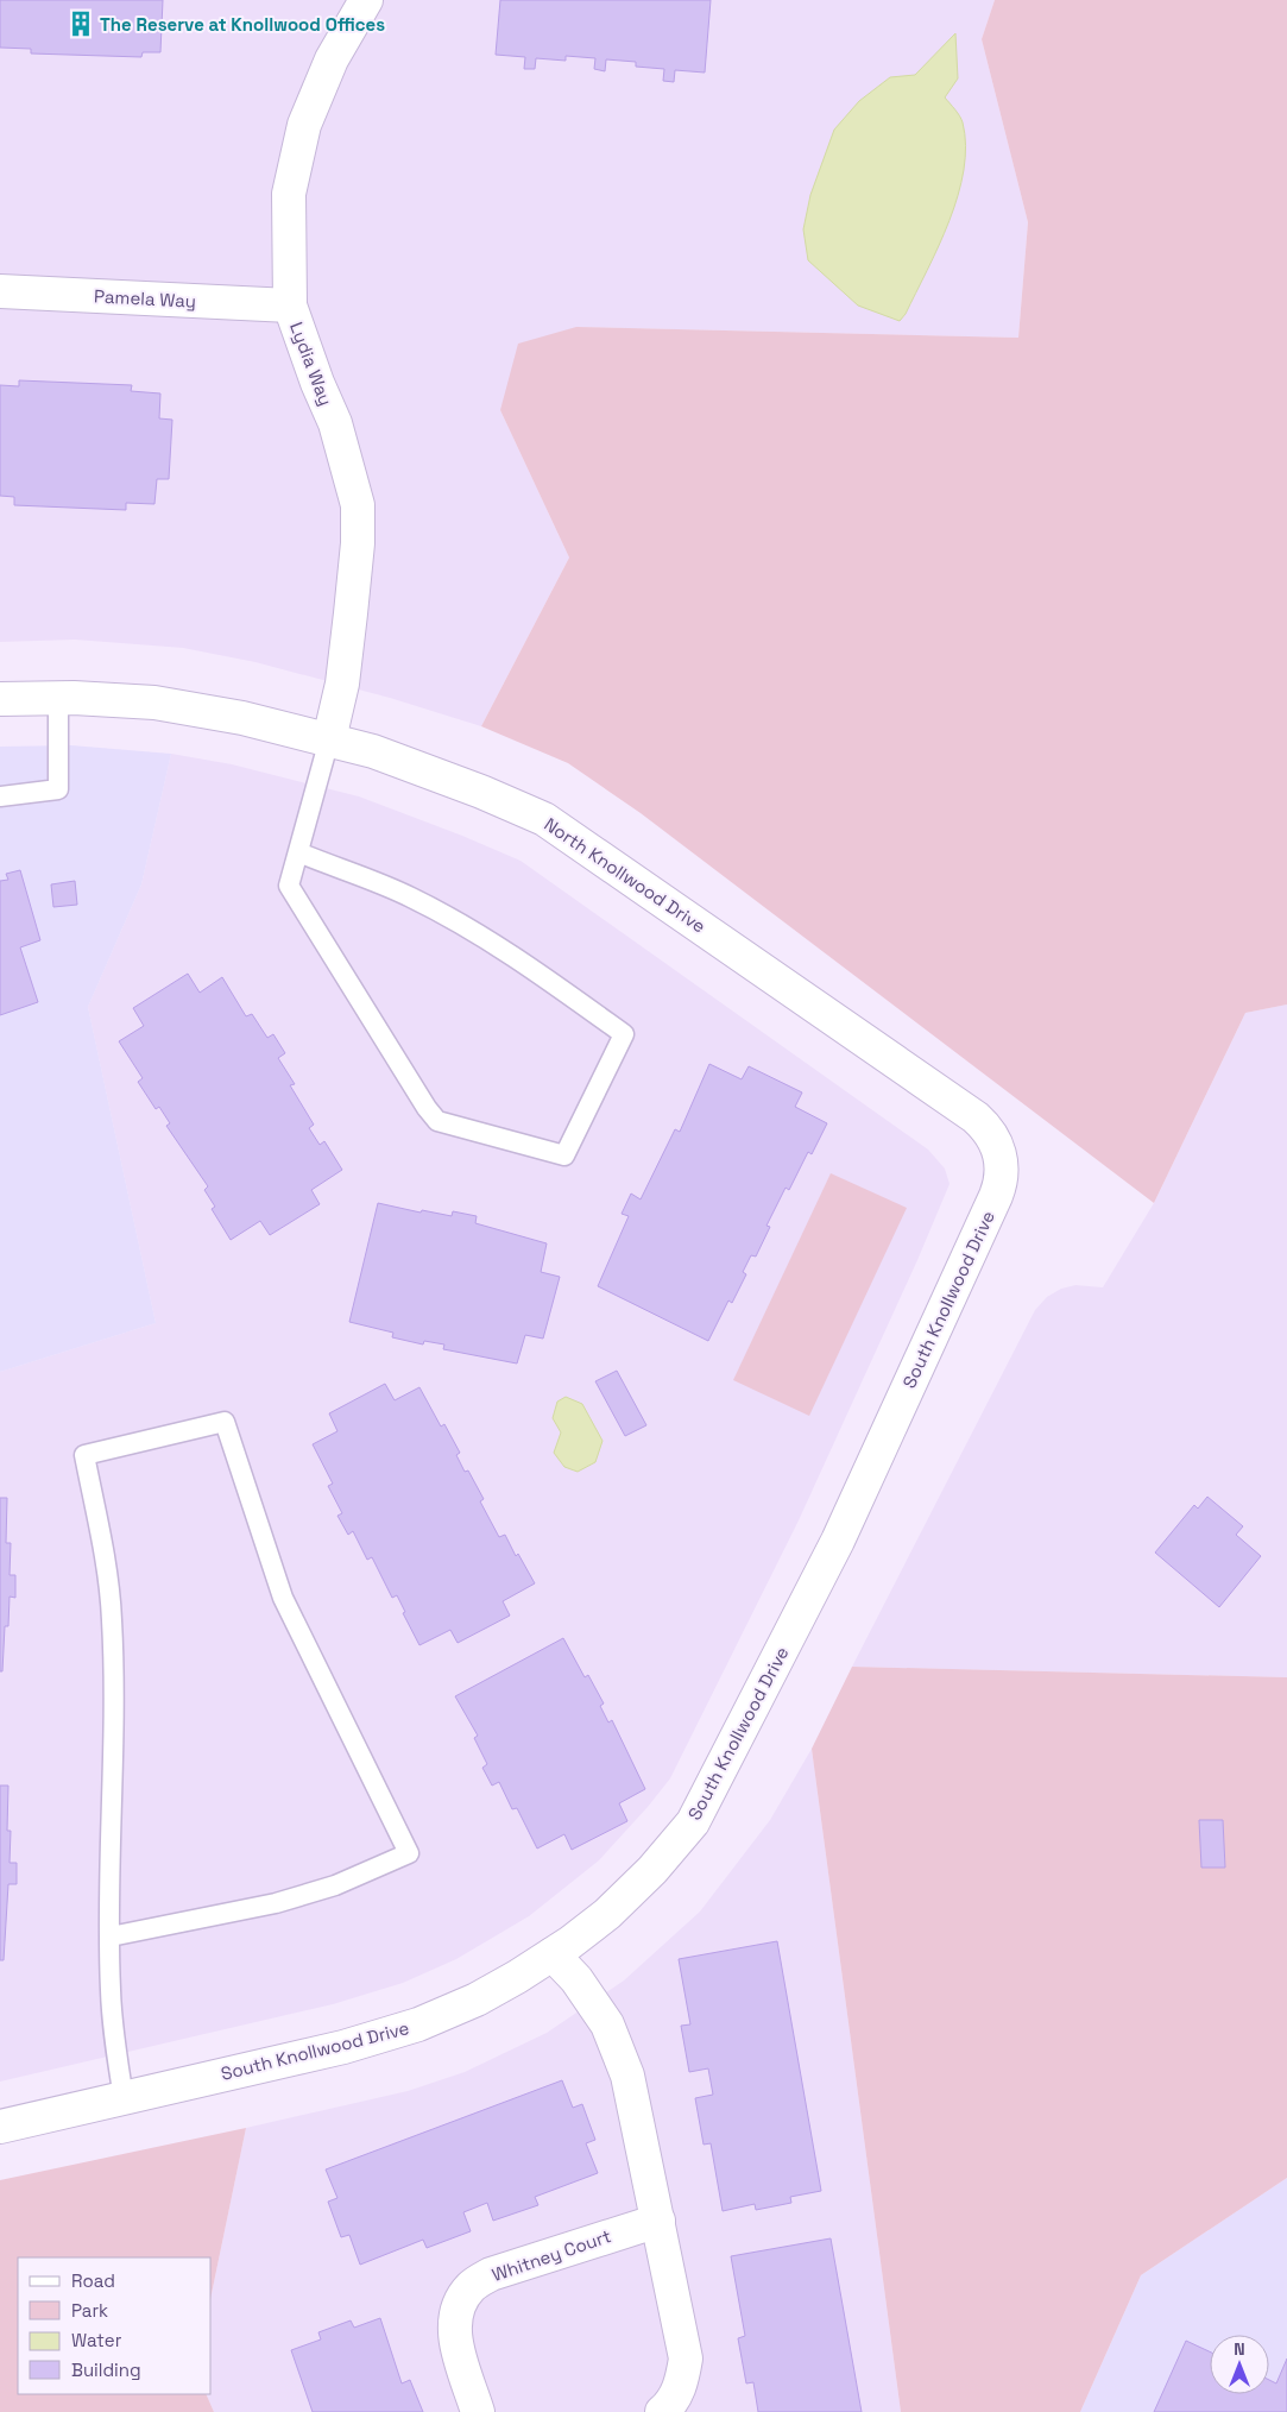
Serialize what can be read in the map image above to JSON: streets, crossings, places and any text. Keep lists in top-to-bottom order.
{
  "streets": {
    "street": [
      "Pamela Way",
      "Lydia Way",
      "North Knollwood Drive",
      "South Knollwood Drive",
      "Whitney Court"
    ]
  },
  "crossings": [
    ["Pamela Way", "Lydia Way"],
    ["Lydia Way", "North Knollwood Drive"],
    ["North Knollwood Drive", "South Knollwood Drive"]
  ],
  "places": {
    "building": ["The Reserve at Knollwood Offices"]
  },
  "legend": [
    "Road",
    "Park",
    "Water",
    "Building"
  ],
  "north": "top"
}
